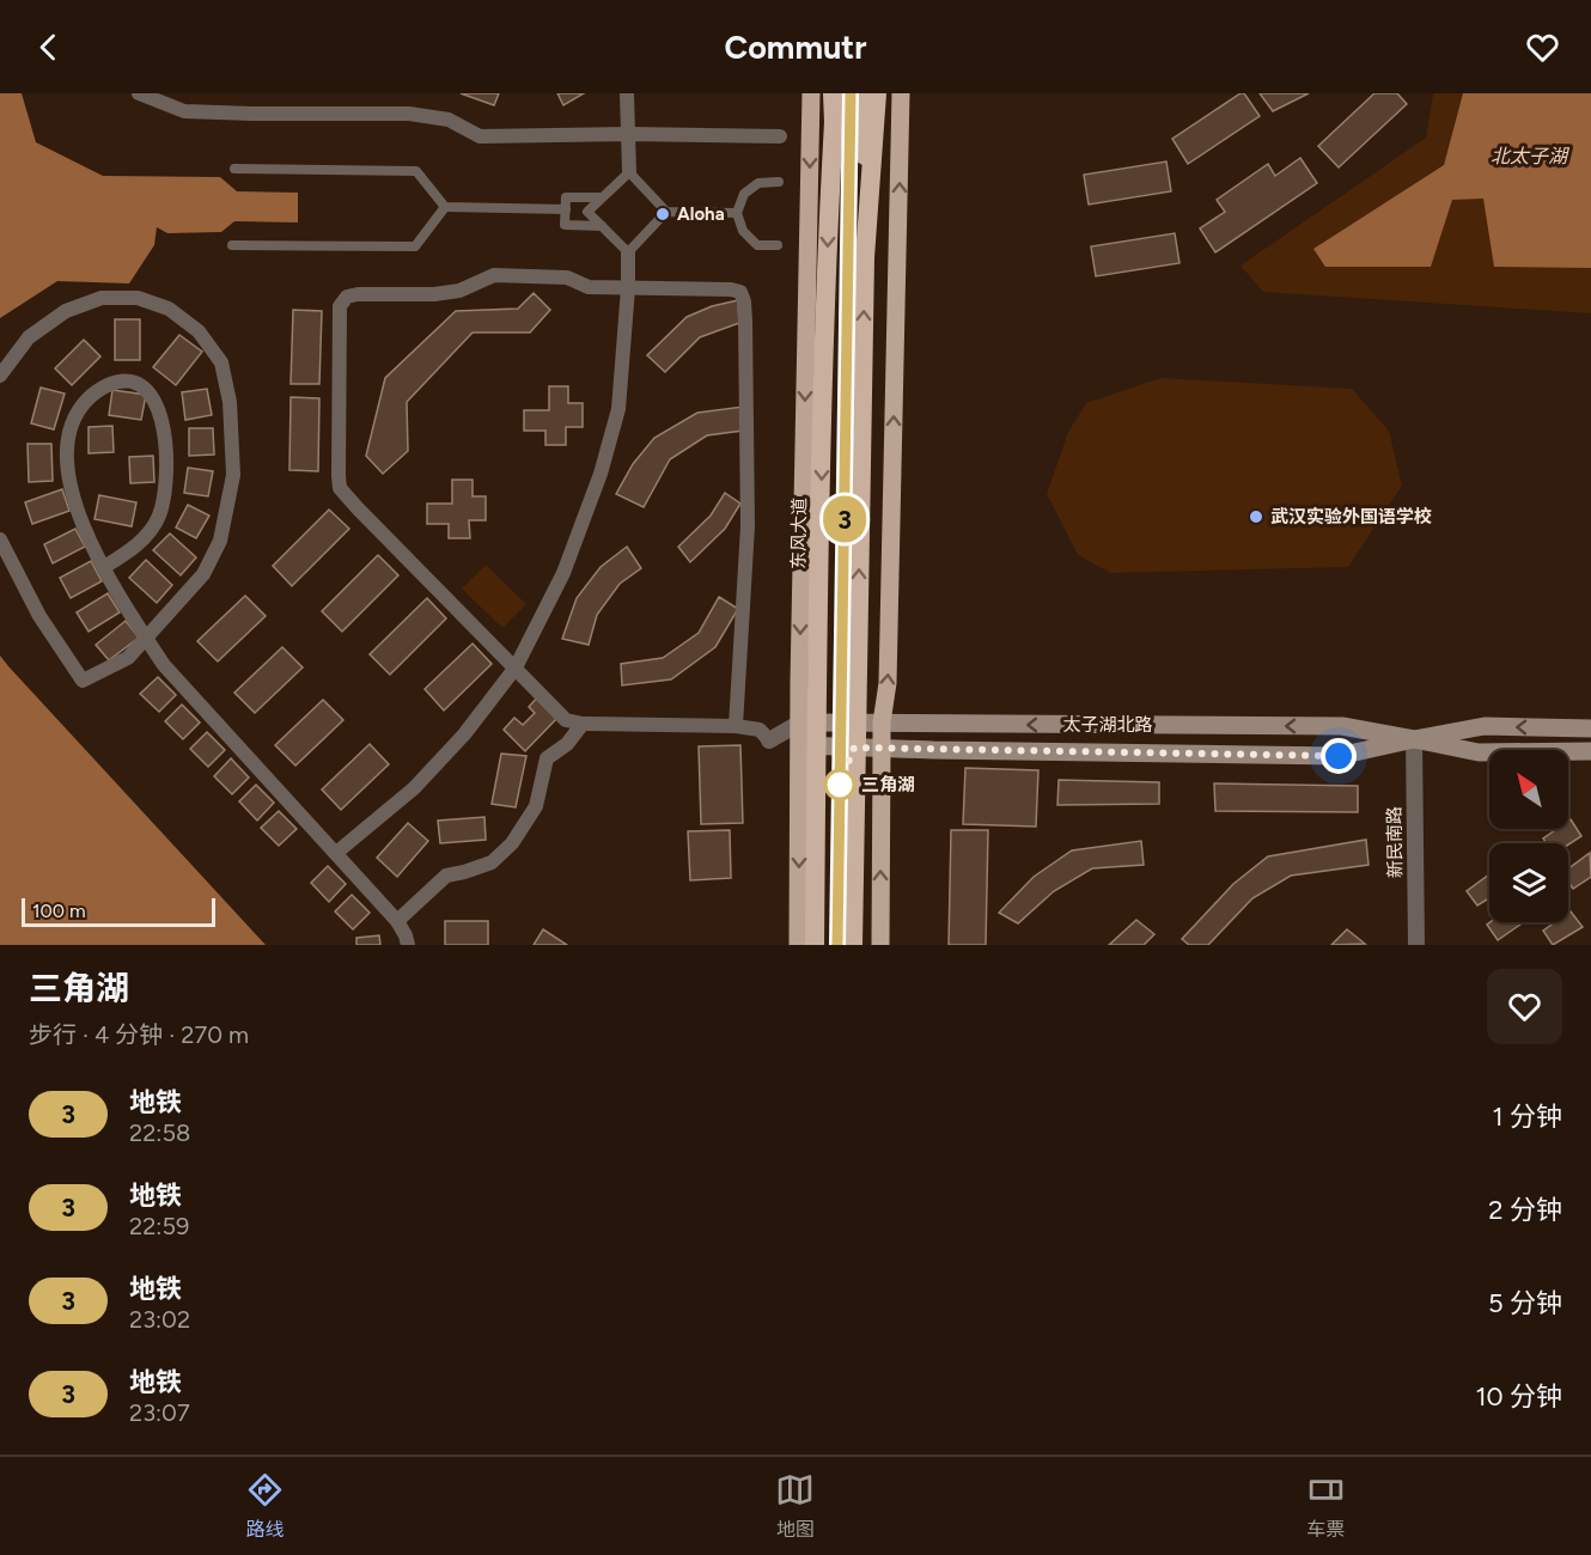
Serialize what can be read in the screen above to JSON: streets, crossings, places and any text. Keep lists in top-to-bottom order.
{
  "streets": {
    "highway": ["东风大道"],
    "main road": ["太子湖北路"],
    "street": ["新民南路"]
  },
  "crossings": [
    ["太子湖北路", "新民南路"]
  ],
  "water": ["北太子湖"],
  "places": ["Aloha", "武汉实验外国语学校", "三角湖"],
  "lines": ["metro line 3"],
  "scale_bar": "100 m",
  "north": "top left",
  "page": {
    "header": "Commutr",
    "on_map": "3",
    "scale": "100 m",
    "heading": ["三角湖", "步行 · 4 分钟 · 270 m"],
    "list": [
      {
        "mark": "3",
        "name": "地铁",
        "note": "22:58",
        "value": "1 分钟"
      },
      {
        "mark": "3",
        "name": "地铁",
        "note": "22:59",
        "value": "2 分钟"
      },
      {
        "mark": "3",
        "name": "地铁",
        "note": "23:02",
        "value": "5 分钟"
      },
      {
        "mark": "3",
        "name": "地铁",
        "note": "23:07",
        "value": "10 分钟"
      }
    ],
    "tabs": ["路线", "地图", "车票"]
  }
}
